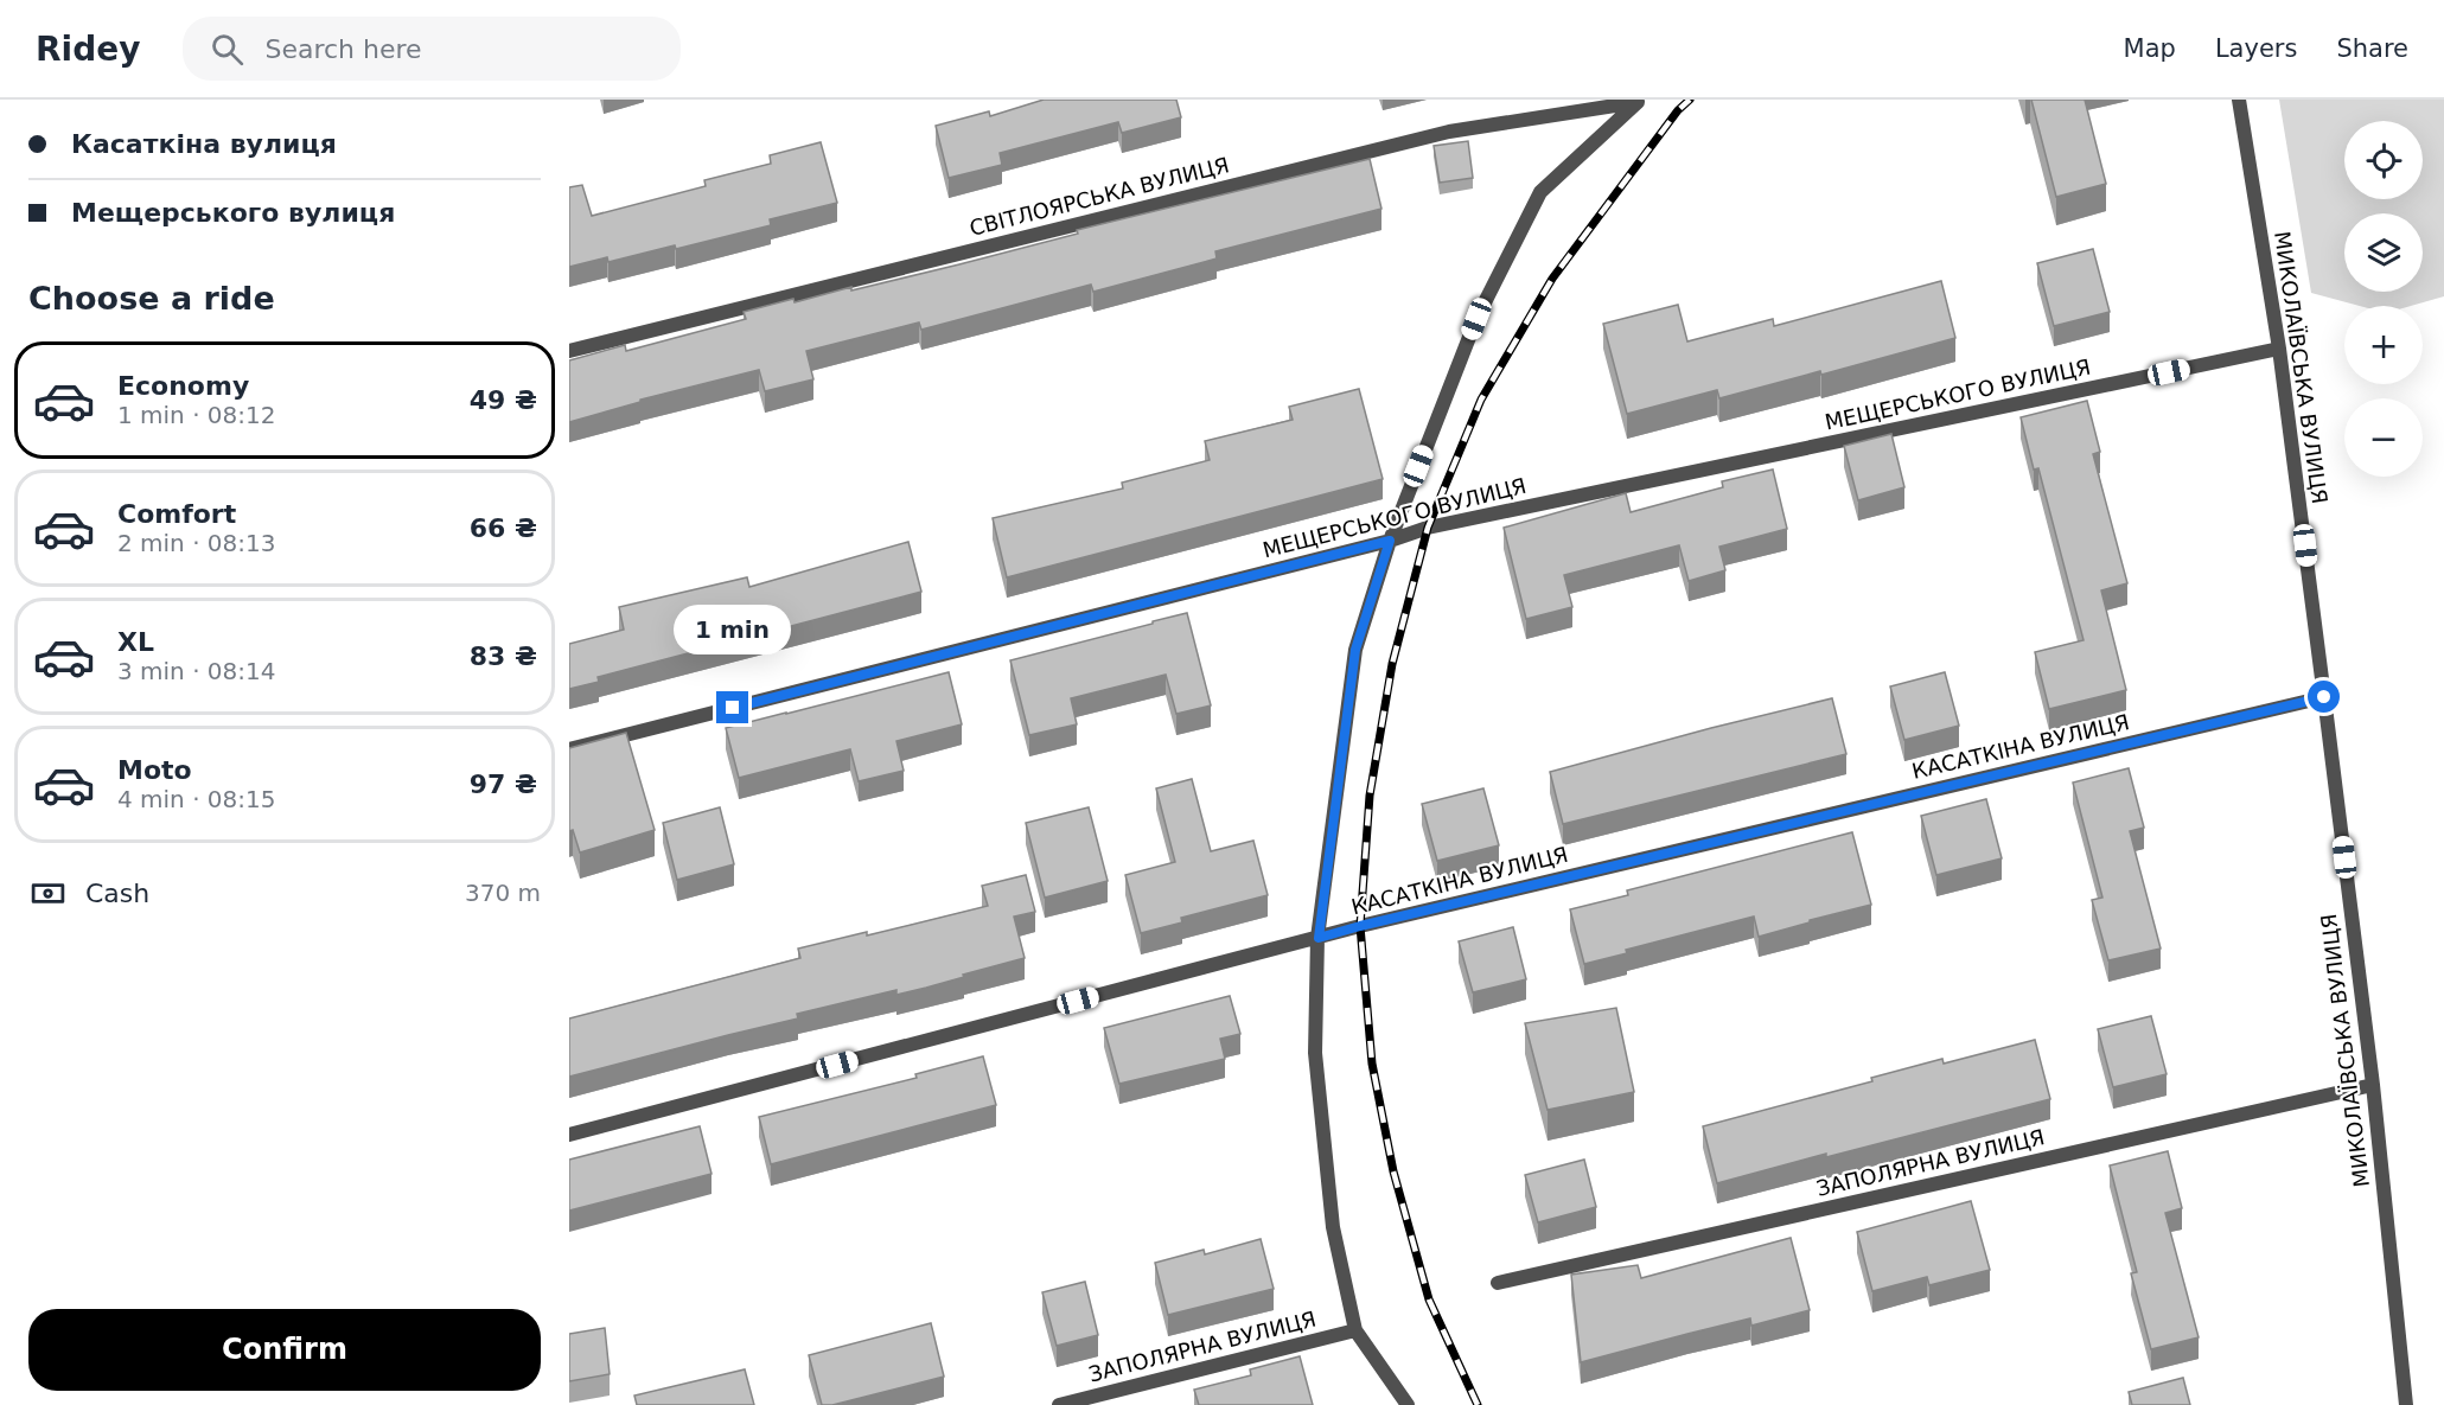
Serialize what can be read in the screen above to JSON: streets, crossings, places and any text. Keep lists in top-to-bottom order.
{
  "streets": {
    "street": [
      "СВІТЛОЯРСЬКА ВУЛИЦЯ",
      "МИКОЛАЇВСЬКА ВУЛИЦЯ",
      "МЕЩЕРСЬКОГО ВУЛИЦЯ",
      "КАСАТКІНА ВУЛИЦЯ",
      "ЗАПОЛЯРНА ВУЛИЦЯ"
    ]
  },
  "crossings": [
    ["МИКОЛАЇВСЬКА ВУЛИЦЯ", "МЕЩЕРСЬКОГО ВУЛИЦЯ"],
    ["МИКОЛАЇВСЬКА ВУЛИЦЯ", "КАСАТКІНА ВУЛИЦЯ"],
    ["МИКОЛАЇВСЬКА ВУЛИЦЯ", "ЗАПОЛЯРНА ВУЛИЦЯ"]
  ],
  "page": {
    "header": "Ridey",
    "search": "Search here",
    "nav": ["Map", "Layers", "Share"],
    "banner": ["Касаткіна вулиця", "Мещерського вулиця"],
    "map_buttons": ["+", "−"],
    "heading": "Choose a ride",
    "list": [
      {
        "name": "Economy",
        "note": "1 min · 08:12",
        "value": "49 ₴"
      },
      {
        "name": "Comfort",
        "note": "2 min · 08:13",
        "value": "66 ₴"
      },
      {
        "name": "XL",
        "note": "3 min · 08:14",
        "value": "83 ₴"
      },
      {
        "name": "Moto",
        "note": "4 min · 08:15",
        "value": "97 ₴"
      }
    ],
    "bubble": "1 min",
    "pay": ["Cash", "370 m"],
    "buttons": "Confirm"
  }
}
